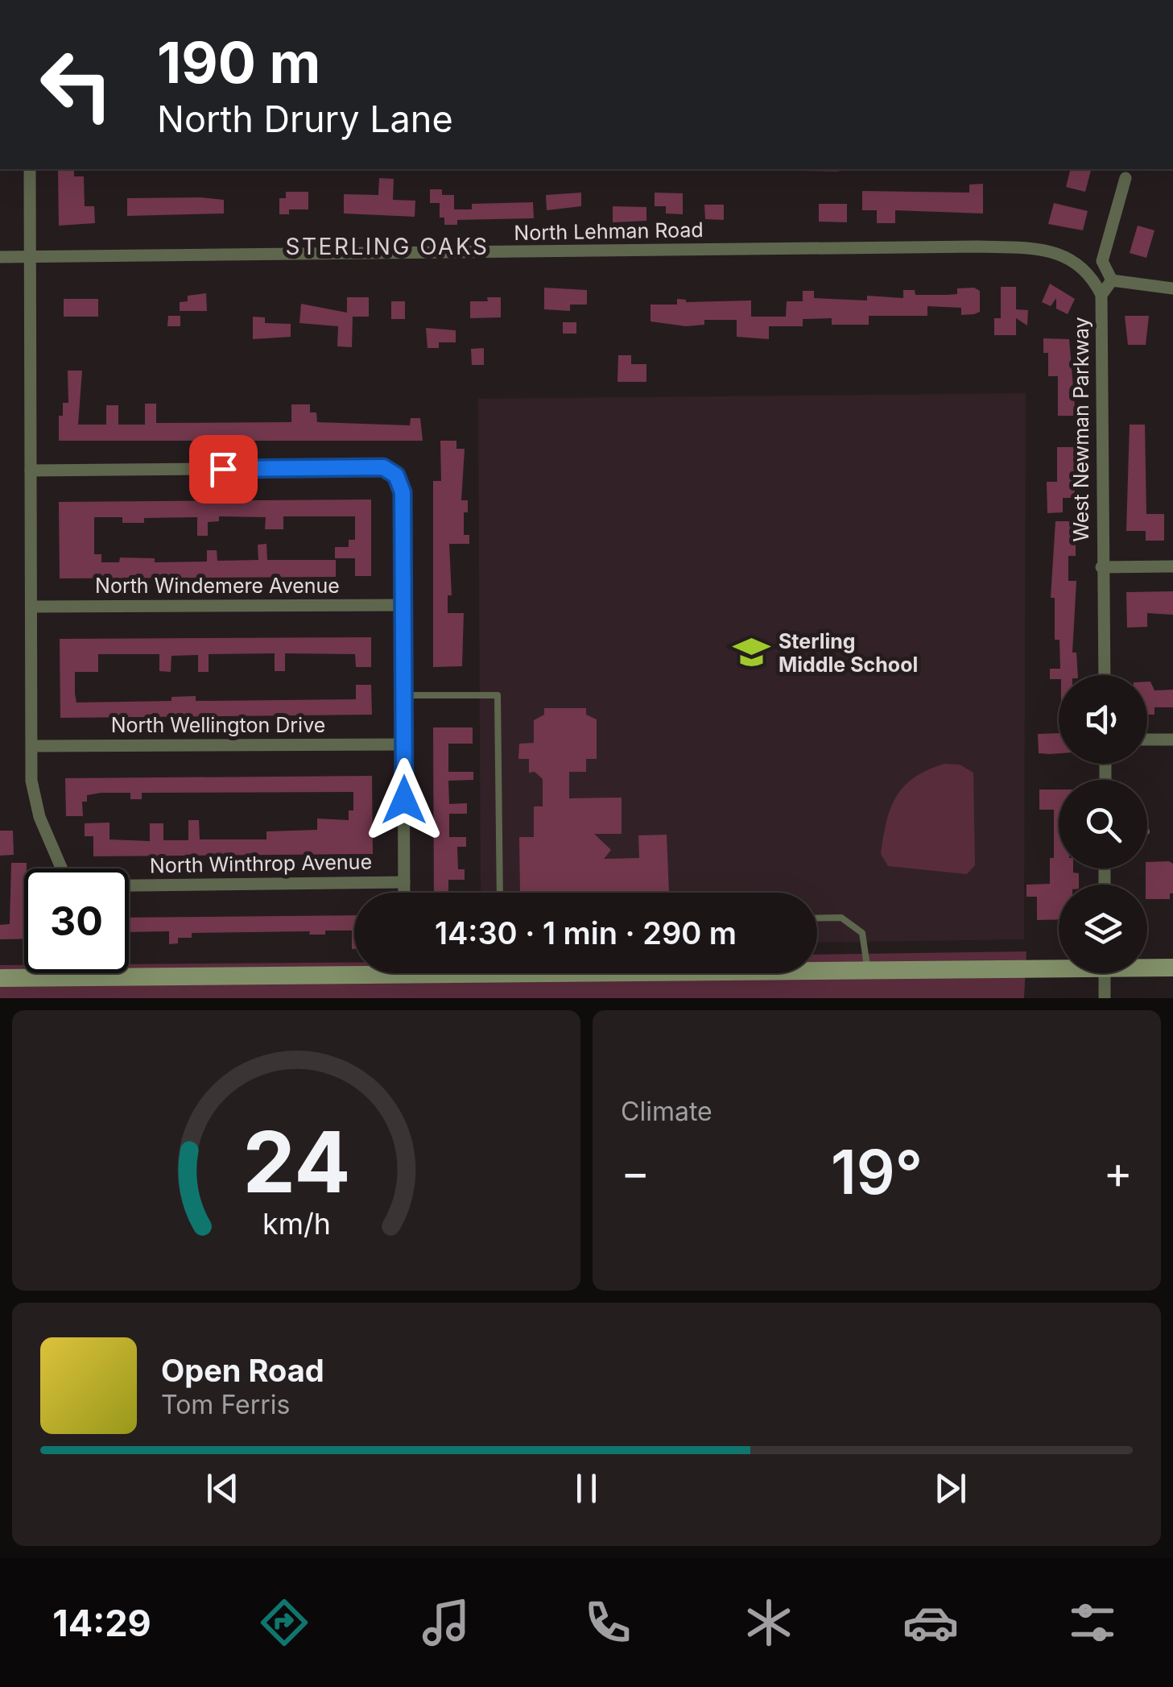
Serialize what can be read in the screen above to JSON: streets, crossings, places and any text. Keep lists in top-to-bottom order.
{
  "streets": {
    "street": [
      "North Lehman Road",
      "West Newman Parkway",
      "North Windemere Avenue",
      "North Wellington Drive",
      "North Winthrop Avenue"
    ]
  },
  "crossings": [
    ["North Lehman Road", "West Newman Parkway"]
  ],
  "districts": ["STERLING OAKS"],
  "places": {
    "school or university": ["Sterling Middle School"]
  },
  "page": {
    "turn": ["190 m", "North Drury Lane"],
    "limit": "30",
    "trip": "14:30 · 1 min · 290 m",
    "tile": "Climate",
    "heat": ["−", "19°", "+"],
    "song": ["Open Road", "Tom Ferris"],
    "tabs": "14:29",
    "gauge": ["24", "km/h"]
  }
}
